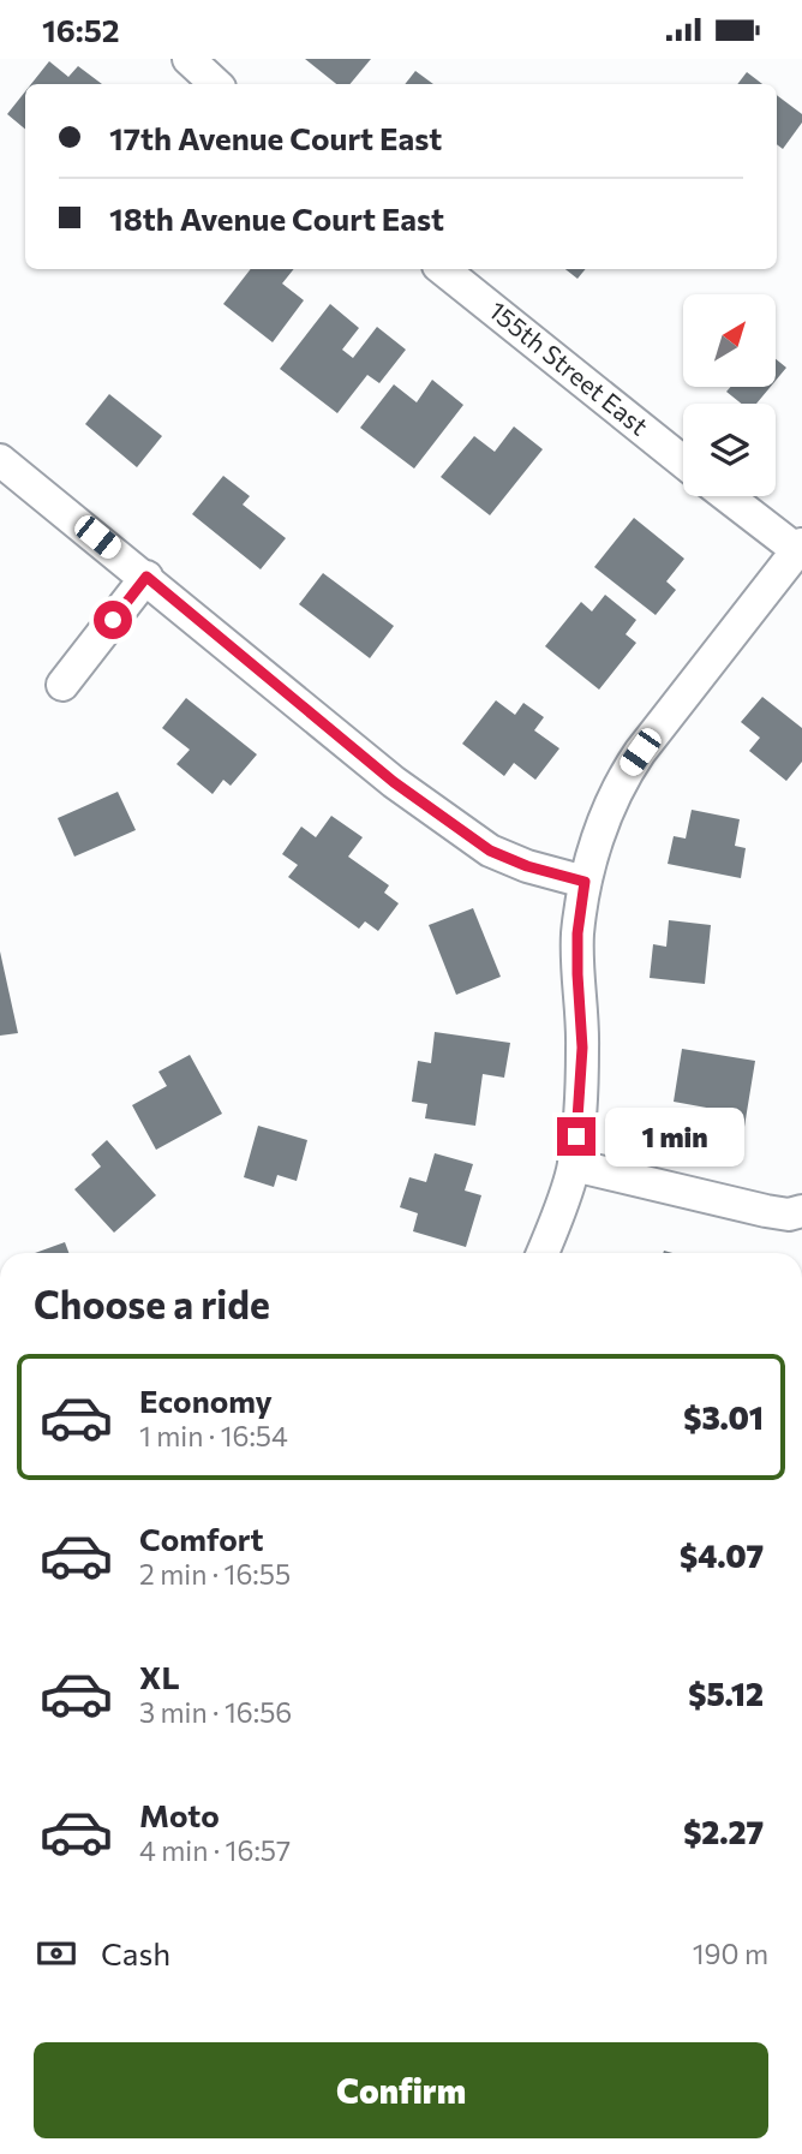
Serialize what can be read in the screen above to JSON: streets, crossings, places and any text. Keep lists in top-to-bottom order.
{
  "streets": {
    "street": ["155th Street East"]
  },
  "north": "top right",
  "page": {
    "status": "16:52",
    "banner": ["17th Avenue Court East", "18th Avenue Court East"],
    "bubble": "1 min",
    "heading": "Choose a ride",
    "list": [
      {
        "name": "Economy",
        "note": "1 min · 16:54",
        "value": "$3.01"
      },
      {
        "name": "Comfort",
        "note": "2 min · 16:55",
        "value": "$4.07"
      },
      {
        "name": "XL",
        "note": "3 min · 16:56",
        "value": "$5.12"
      },
      {
        "name": "Moto",
        "note": "4 min · 16:57",
        "value": "$2.27"
      }
    ],
    "pay": ["Cash", "190 m"],
    "buttons": "Confirm"
  }
}
